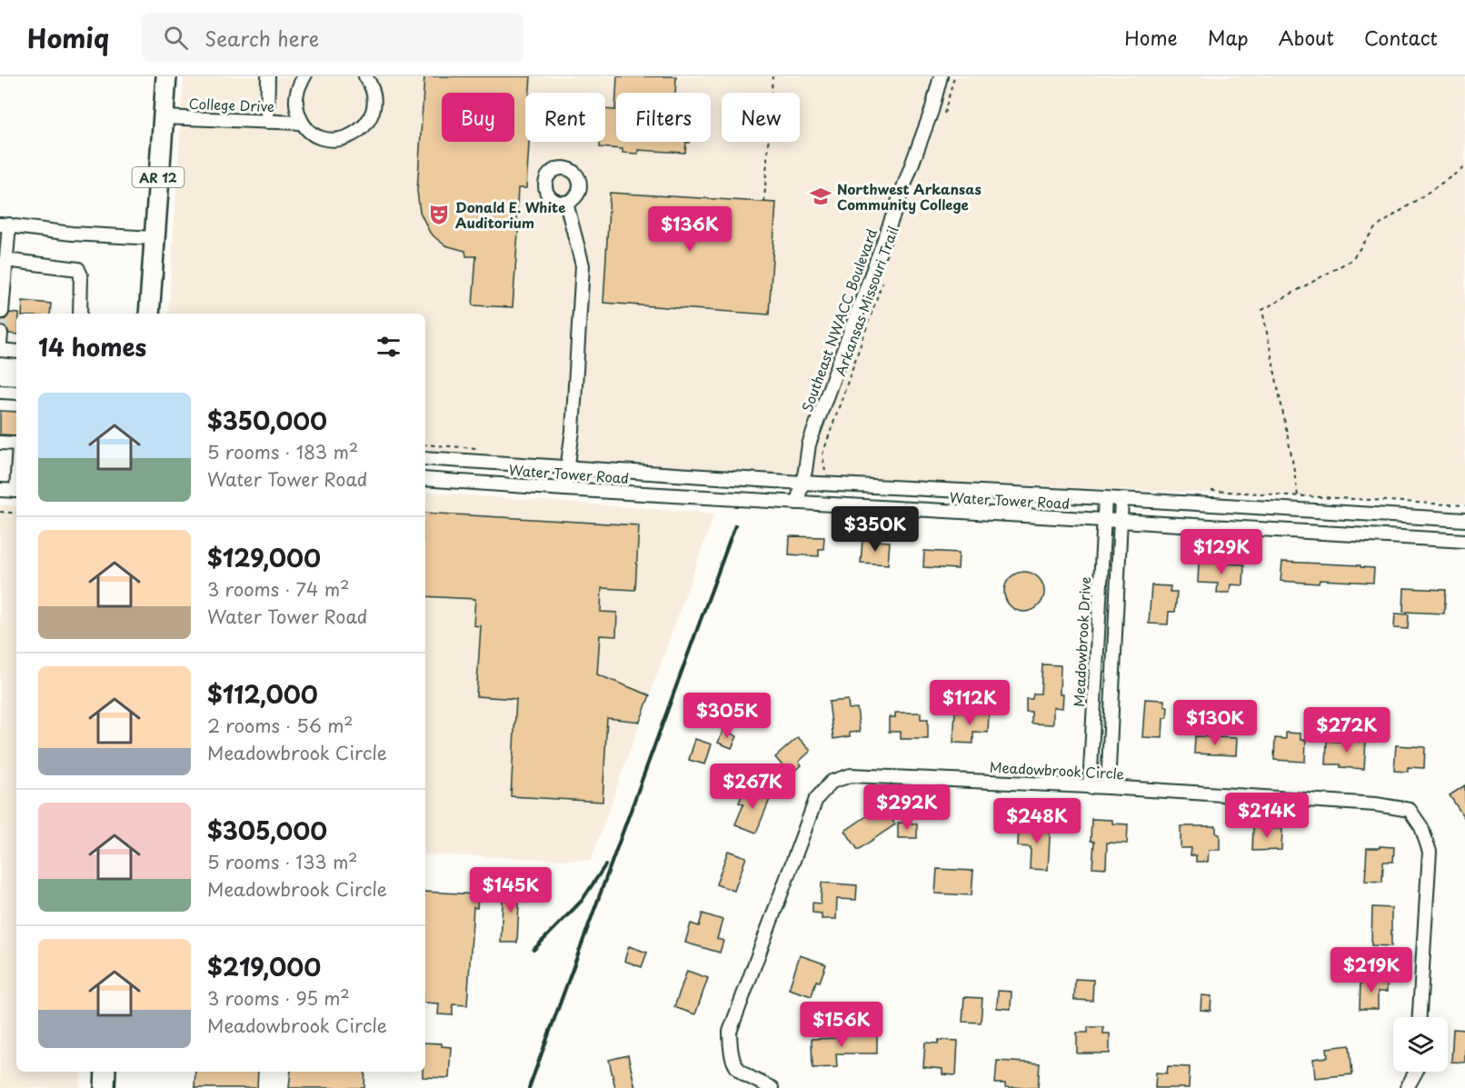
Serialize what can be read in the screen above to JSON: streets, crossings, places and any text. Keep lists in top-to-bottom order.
{
  "streets": {
    "highway": ["AR 12"],
    "street": [
      "College Drive",
      "Southeast NWACC Boulevard",
      "Water Tower Road",
      "Meadowbrook Drive",
      "Meadowbrook Circle"
    ],
    "path": ["Arkansas Missouri Trail"]
  },
  "crossings": [
    ["College Drive", "AR 12"],
    ["Southeast NWACC Boulevard", "Water Tower Road"],
    ["Water Tower Road", "Meadowbrook Drive"],
    ["Meadowbrook Drive", "Meadowbrook Circle"]
  ],
  "places": {
    "school or university": ["Northwest Arkansas Community College"],
    "theatre": ["Donald E. White Auditorium"]
  },
  "page": {
    "header": "Homiq",
    "search": "Search here",
    "nav": [
      "Home",
      "Map",
      "About",
      "Contact"
    ],
    "chip": [
      "Buy",
      "Rent",
      "Filters",
      "New"
    ],
    "price": [
      "$136K",
      "$350K",
      "$129K",
      "$112K",
      "$305K",
      "$130K",
      "$272K",
      "$267K",
      "$292K",
      "$214K",
      "$248K",
      "$145K",
      "$219K",
      "$156K"
    ],
    "heading": "14 homes",
    "list": [
      {
        "name": "$350,000",
        "note": "5 rooms · 183 m² · Water Tower Road"
      },
      {
        "name": "$129,000",
        "note": "3 rooms · 74 m² · Water Tower Road"
      },
      {
        "name": "$112,000",
        "note": "2 rooms · 56 m² · Meadowbrook Circle"
      },
      {
        "name": "$305,000",
        "note": "5 rooms · 133 m² · Meadowbrook Circle"
      },
      {
        "name": "$219,000",
        "note": "3 rooms · 95 m² · Meadowbrook Circle"
      }
    ]
  }
}
